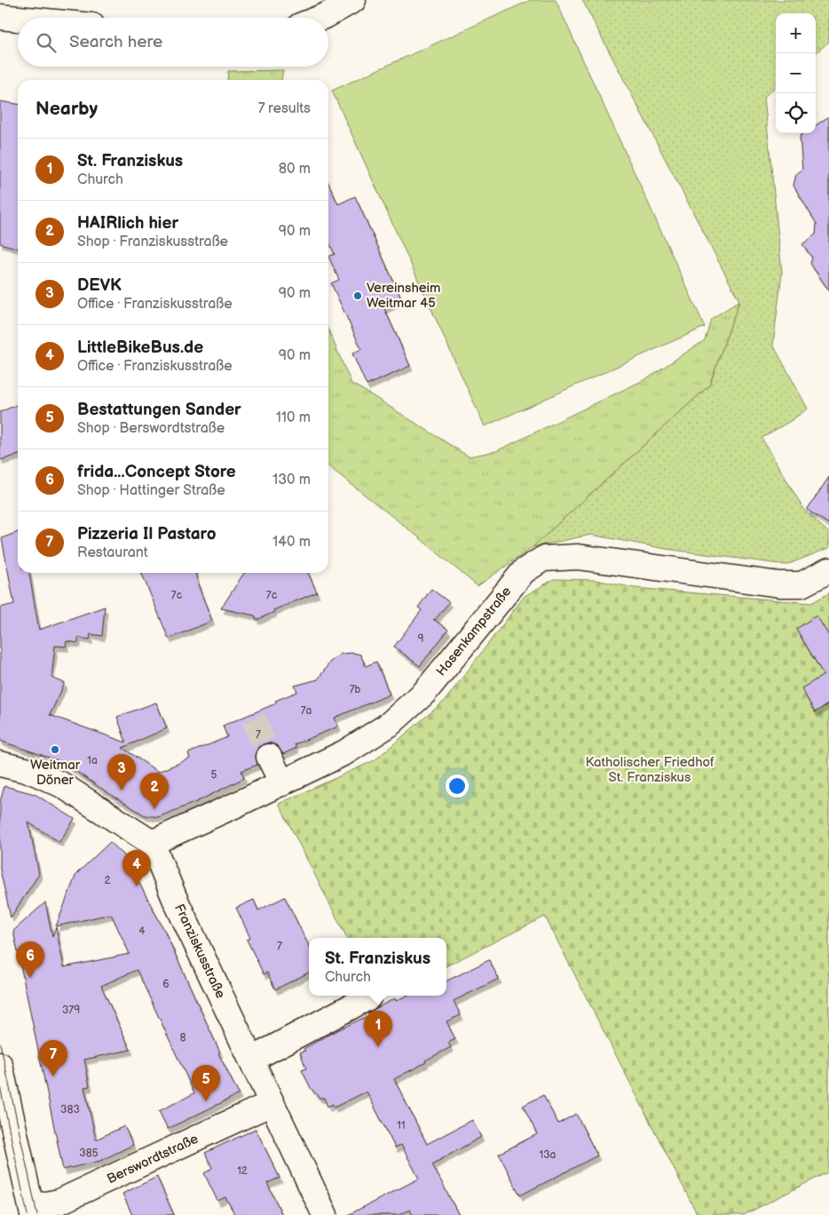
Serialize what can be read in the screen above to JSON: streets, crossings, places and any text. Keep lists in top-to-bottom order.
{
  "streets": {
    "street": ["Hasenkampstraße", "Franziskusstraße", "Berswordtstraße"]
  },
  "crossings": [
    ["Hasenkampstraße", "Franziskusstraße"],
    ["Franziskusstraße", "Berswordtstraße"]
  ],
  "parks": ["Katholischer Friedhof St. Franziskus"],
  "places": ["Vereinsheim Weitmar 45", "Weitmar Döner"],
  "house_numbers": [
    "7c",
    "7c",
    "9",
    "7b",
    "7a",
    "7",
    "1a",
    "5",
    "2",
    "4",
    "7",
    "6",
    "379",
    "8",
    "383",
    "11",
    "385",
    "13a",
    "12"
  ],
  "page": {
    "map_buttons": ["+", "−"],
    "search": "Search here",
    "heading": ["Nearby", "7 results"],
    "list": [
      {
        "mark": "1",
        "name": "St. Franziskus",
        "note": "Church",
        "value": "80 m"
      },
      {
        "mark": "2",
        "name": "HAIRlich hier",
        "note": "Shop · Franziskusstraße",
        "value": "90 m"
      },
      {
        "mark": "3",
        "name": "DEVK",
        "note": "Office · Franziskusstraße",
        "value": "90 m"
      },
      {
        "mark": "4",
        "name": "LittleBikeBus.de",
        "note": "Office · Franziskusstraße",
        "value": "90 m"
      },
      {
        "mark": "5",
        "name": "Bestattungen Sander",
        "note": "Shop · Berswordtstraße",
        "value": "110 m"
      },
      {
        "mark": "6",
        "name": "frida...Concept Store",
        "note": "Shop · Hattinger Straße",
        "value": "130 m"
      },
      {
        "mark": "7",
        "name": "Pizzeria Il Pastaro",
        "note": "Restaurant",
        "value": "140 m"
      }
    ],
    "pins": [
      "3",
      "2",
      "4",
      "6",
      "1",
      "7",
      "5"
    ],
    "popup": ["St. Franziskus", "Church"]
  }
}
